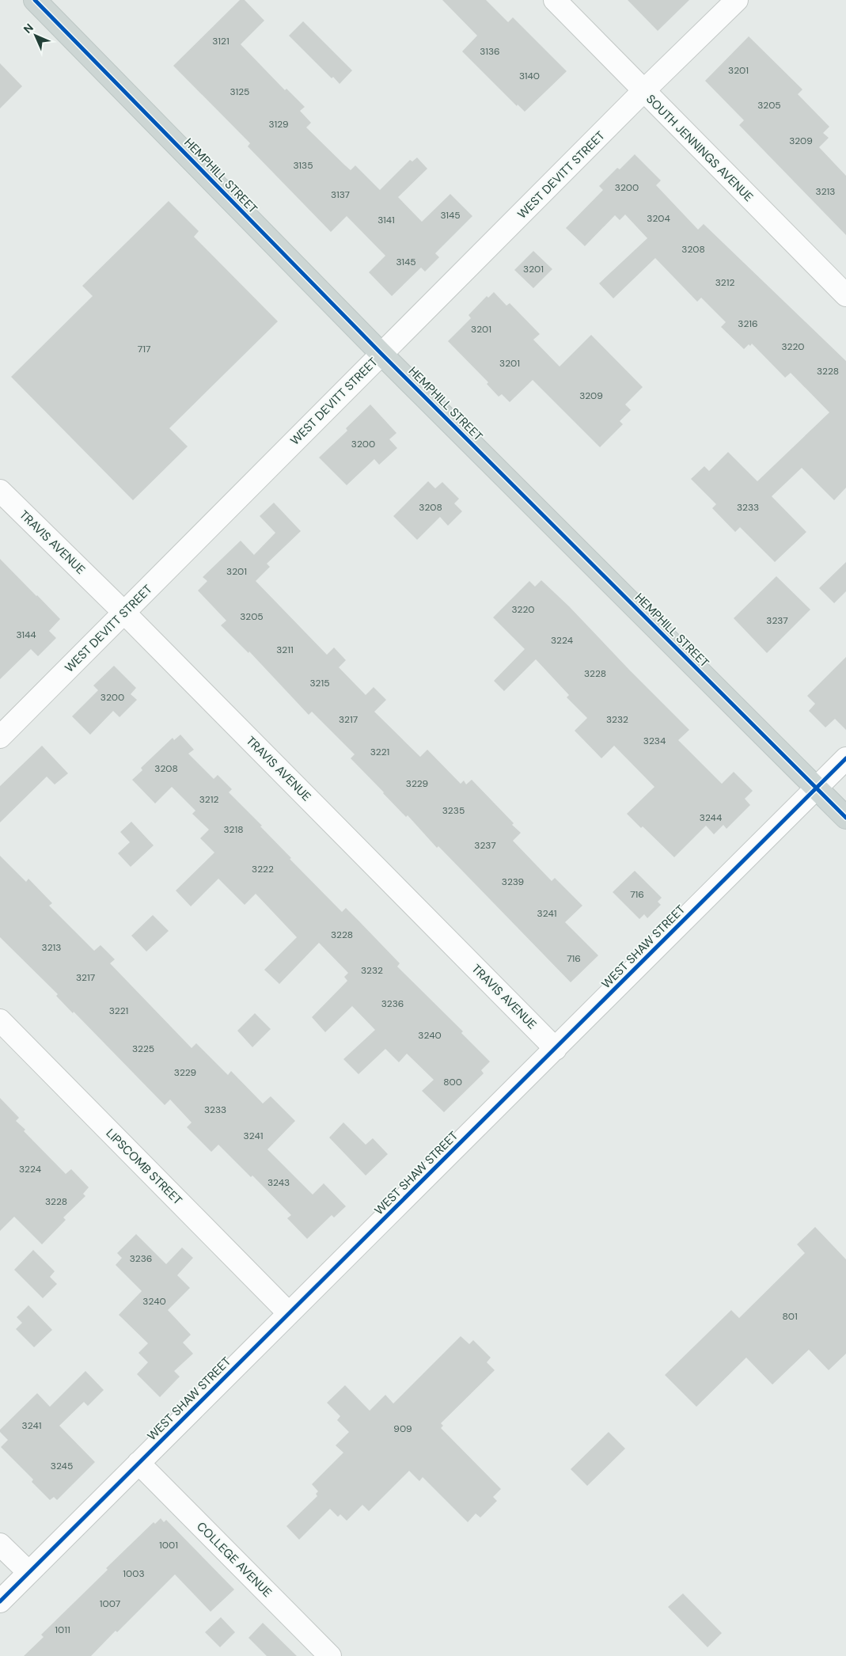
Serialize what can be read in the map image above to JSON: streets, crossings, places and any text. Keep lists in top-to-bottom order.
{
  "streets": {
    "main road": ["HEMPHILL STREET"],
    "street": [
      "SOUTH JENNINGS AVENUE",
      "WEST DEVITT STREET",
      "TRAVIS AVENUE",
      "WEST SHAW STREET",
      "LIPSCOMB STREET",
      "COLLEGE AVENUE"
    ]
  },
  "crossings": [
    ["SOUTH JENNINGS AVENUE", "WEST DEVITT STREET"],
    ["WEST DEVITT STREET", "HEMPHILL STREET"],
    ["WEST DEVITT STREET", "TRAVIS AVENUE"],
    ["HEMPHILL STREET", "WEST SHAW STREET"],
    ["TRAVIS AVENUE", "WEST SHAW STREET"],
    ["WEST SHAW STREET", "LIPSCOMB STREET"],
    ["WEST SHAW STREET", "COLLEGE AVENUE"]
  ],
  "house_numbers": [
    "3121",
    "3136",
    "3201",
    "3140",
    "3125",
    "3205",
    "3129",
    "3209",
    "3135",
    "3200",
    "3213",
    "3137",
    "3145",
    "3204",
    "3141",
    "3208",
    "3145",
    "3201",
    "3212",
    "3216",
    "3201",
    "3220",
    "717",
    "3201",
    "3228",
    "3209",
    "3200",
    "3208",
    "3233",
    "3201",
    "3220",
    "3205",
    "3237",
    "3144",
    "3224",
    "3211",
    "3228",
    "3215",
    "3200",
    "3217",
    "3232",
    "3234",
    "3221",
    "3208",
    "3229",
    "3212",
    "3235",
    "3244",
    "3218",
    "3237",
    "3222",
    "3239",
    "716",
    "3241",
    "3228",
    "3213",
    "716",
    "3232",
    "3217",
    "3236",
    "3221",
    "3240",
    "3225",
    "3229",
    "800",
    "3233",
    "3241",
    "3224",
    "3243",
    "3228",
    "3236",
    "3240",
    "801",
    "3241",
    "909",
    "3245",
    "1001",
    "1003",
    "1007",
    "1011"
  ],
  "north": "top left"
}
